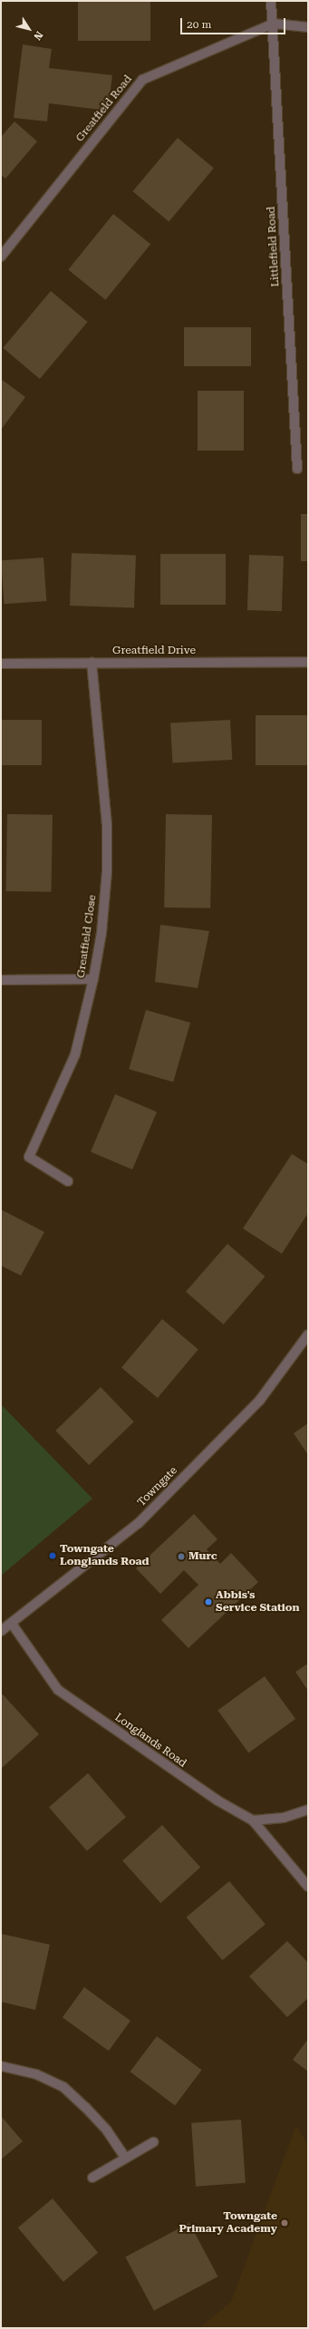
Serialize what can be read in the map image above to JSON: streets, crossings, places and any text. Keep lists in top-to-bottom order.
{
  "streets": {
    "street": [
      "Greatfield Road",
      "Littlefield Road",
      "Greatfield Drive",
      "Greatfield Close",
      "Towngate",
      "Longlands Road"
    ]
  },
  "crossings": [
    ["Greatfield Road", "Littlefield Road"],
    ["Greatfield Drive", "Greatfield Close"],
    ["Towngate", "Longlands Road"]
  ],
  "places": [
    "Towngate Longlands Road",
    "Murc",
    "Abbis's Service Station",
    "Towngate Primary Academy"
  ],
  "scale_bar": "20 m",
  "north": "bottom right"
}
